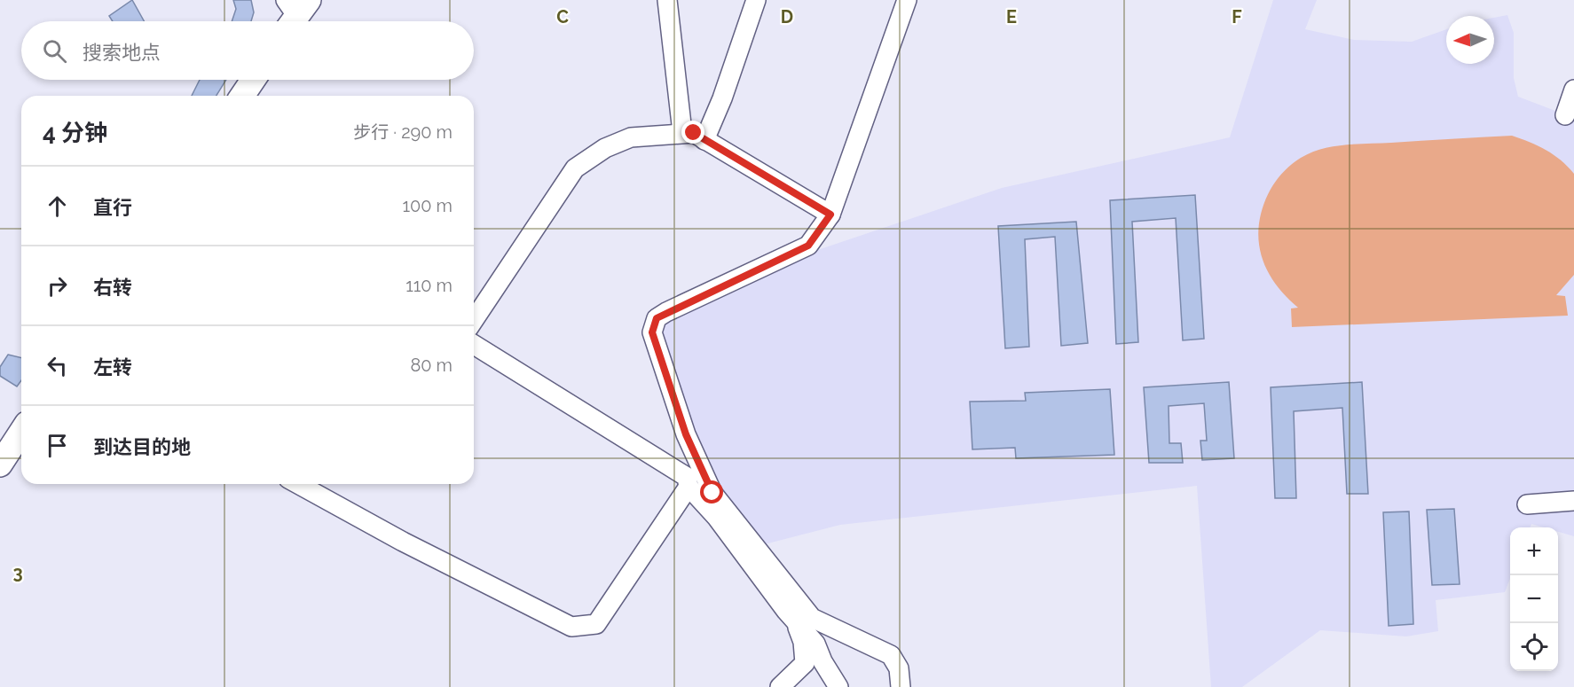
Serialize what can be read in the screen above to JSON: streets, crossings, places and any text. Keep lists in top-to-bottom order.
{
  "north": "left",
  "page": {
    "search": "搜索地点",
    "heading": ["4 分钟", "步行 · 290 m"],
    "list": [
      ["直行", "100 m"],
      ["右转", "110 m"],
      ["左转", "80 m"],
      "到达目的地"
    ],
    "map_buttons": ["+", "−"]
  },
  "grid": {
    "columns": [
      "C",
      "D",
      "E",
      "F"
    ],
    "rows": ["3"]
  }
}
